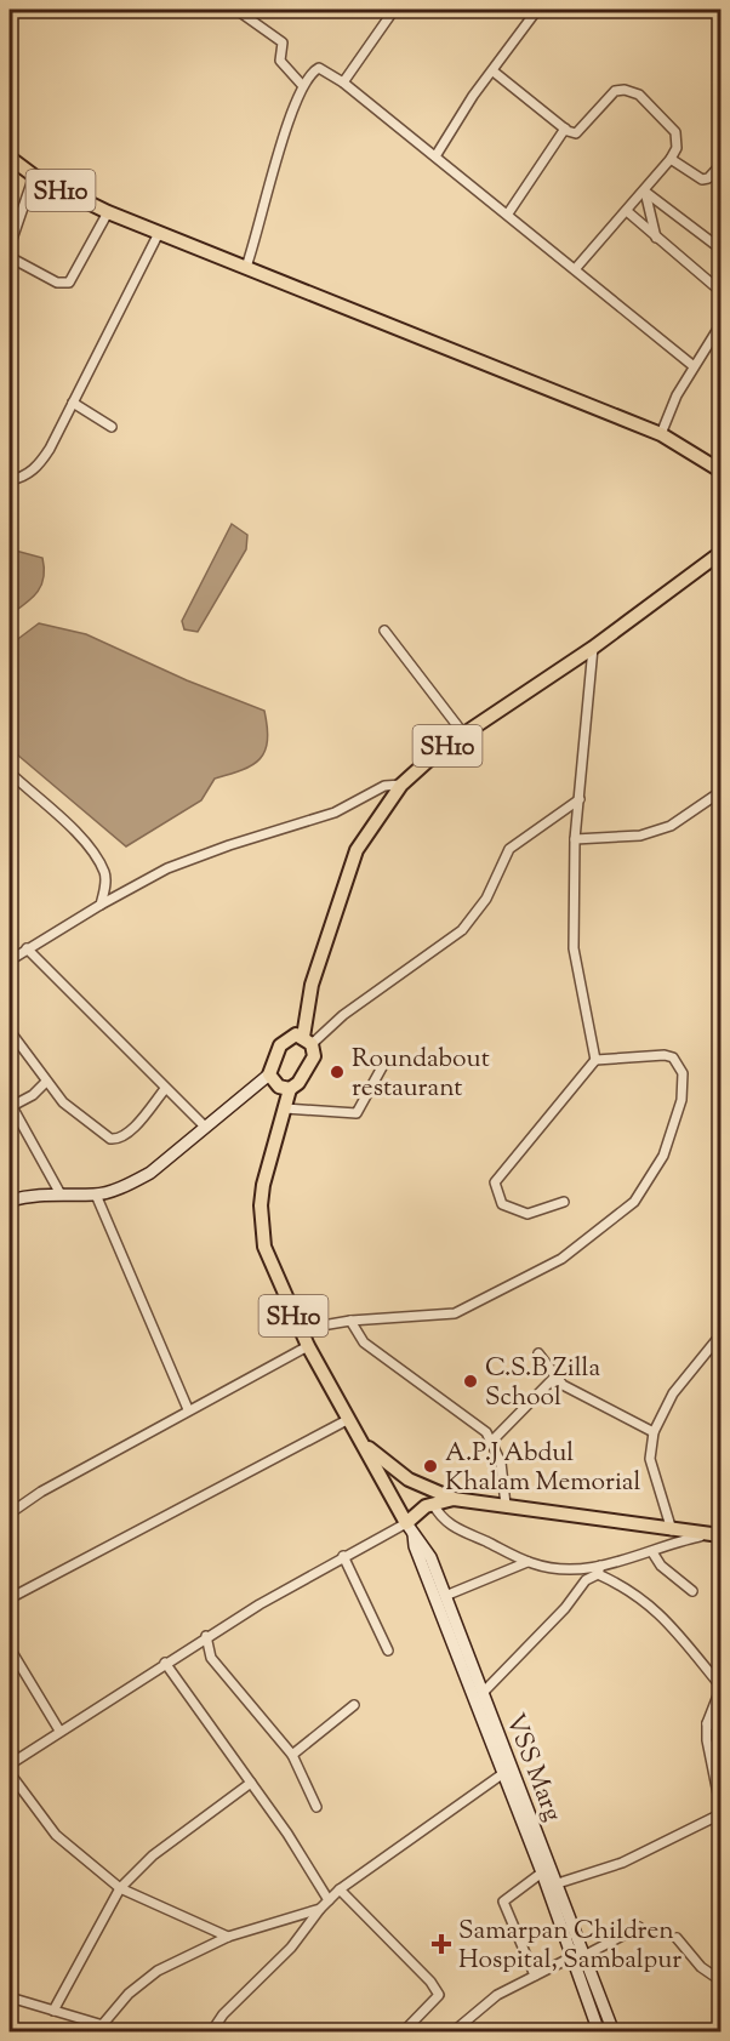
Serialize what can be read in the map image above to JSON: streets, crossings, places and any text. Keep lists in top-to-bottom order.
{
  "streets": {
    "main road": ["SH10", "VSS Marg"]
  },
  "crossings": [
    ["SH10", "VSS Marg"]
  ],
  "places": {
    "other": ["Roundabout restaurant", "C.S.B Zilla School", "A.P.J Abdul Khalam Memorial"],
    "health": ["Samarpan Children Hospital, Sambalpur"]
  }
}
